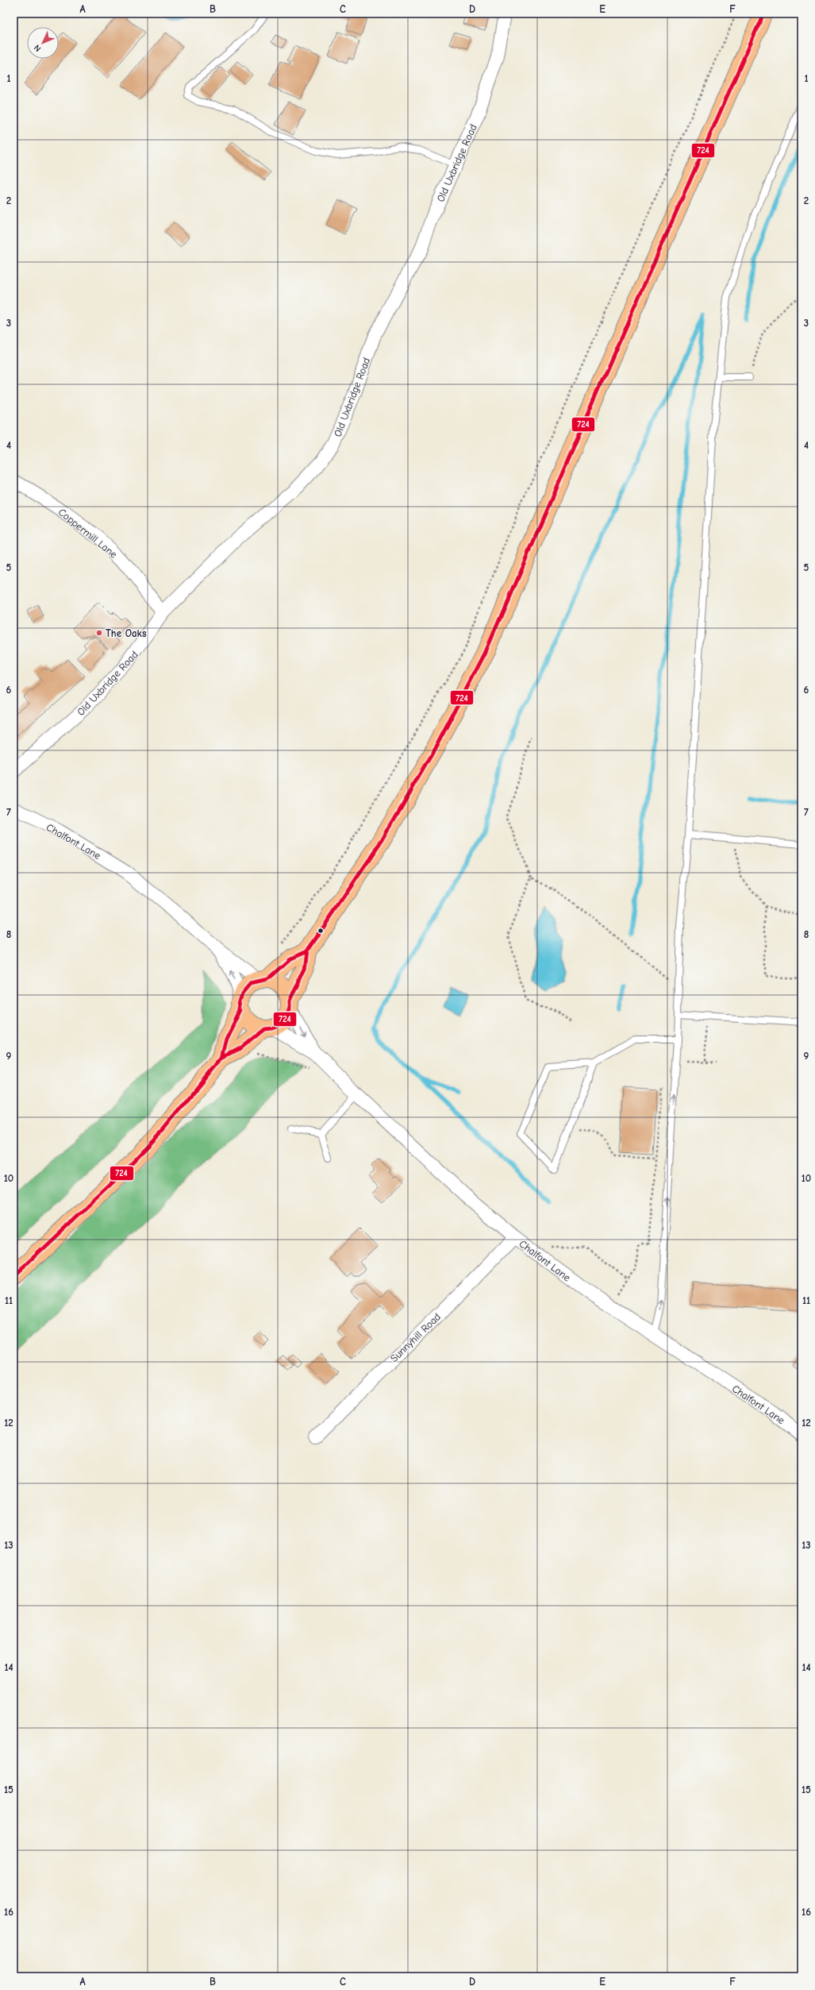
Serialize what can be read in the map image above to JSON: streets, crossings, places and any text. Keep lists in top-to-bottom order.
{
  "streets": {
    "street": [
      "Old Uxbridge Road",
      "Coppermill Lane",
      "Chalfont Lane",
      "Sunnyhill Road"
    ]
  },
  "crossings": [
    ["Old Uxbridge Road", "Coppermill Lane"],
    ["Chalfont Lane", "Sunnyhill Road"]
  ],
  "places": ["The Oaks"],
  "lines": ["transit line 724"],
  "north": "bottom left",
  "grid": {
    "columns": [
      "A",
      "B",
      "C",
      "D",
      "E",
      "F"
    ],
    "rows": [
      "1",
      "2",
      "3",
      "4",
      "5",
      "6",
      "7",
      "8",
      "9",
      "10",
      "11",
      "12",
      "13",
      "14",
      "15",
      "16"
    ]
  }
}
